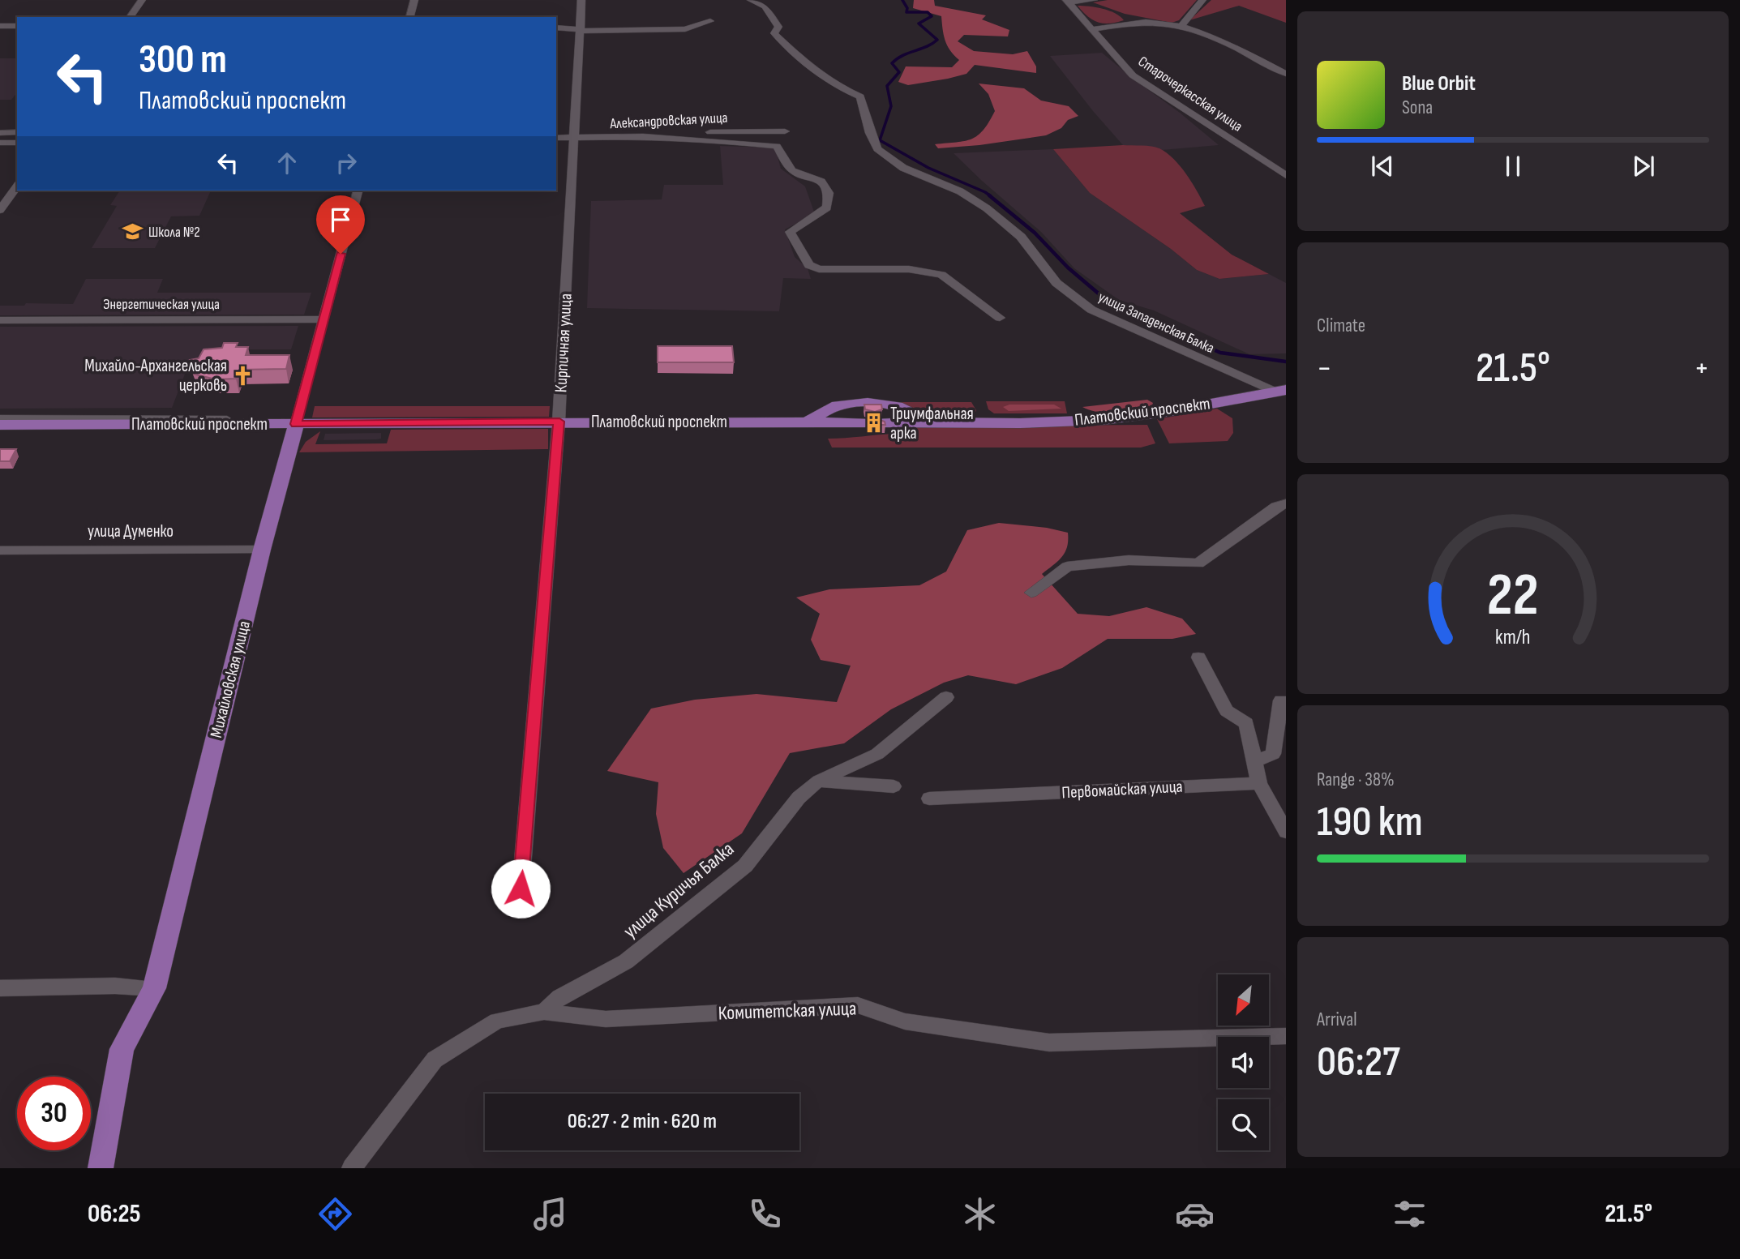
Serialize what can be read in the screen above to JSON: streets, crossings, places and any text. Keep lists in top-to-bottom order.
{
  "streets": {
    "main road": ["Платовский проспект", "Михайловская улица"],
    "street": [
      "Старочеркасская улица",
      "Александровская улица",
      "Энергетическая улица",
      "улица Западенская Балка",
      "Кирпичная улица",
      "улица Думенко",
      "Первомайская улица",
      "улица Куричья Балка",
      "Комитетская улица"
    ]
  },
  "crossings": [
    ["Александровская улица", "Кирпичная улица"],
    ["Энергетическая улица", "Михайловская улица"],
    ["улица Западенская Балка", "Платовский проспект"],
    ["Кирпичная улица", "Платовский проспект"],
    ["Платовский проспект", "Михайловская улица"],
    ["улица Думенко", "Михайловская улица"],
    ["улица Куричья Балка", "Комитетская улица"]
  ],
  "places": {
    "school or university": ["Школа №2"],
    "church": ["Михайло-Архангельская церковь"],
    "building": ["Триумфальная арка"]
  },
  "north": "bottom left",
  "page": {
    "turn": ["300 m", "Платовский проспект"],
    "song": ["Blue Orbit", "Sona"],
    "tile": [
      "Climate",
      ["Range · 38%", "190 km"],
      ["Arrival", "06:27"]
    ],
    "heat": ["−", "21.5°", "+"],
    "limit": "30",
    "trip": "06:27 · 2 min · 620 m",
    "tabs": ["06:25", "21.5°"],
    "gauge": ["22", "km/h"]
  }
}
